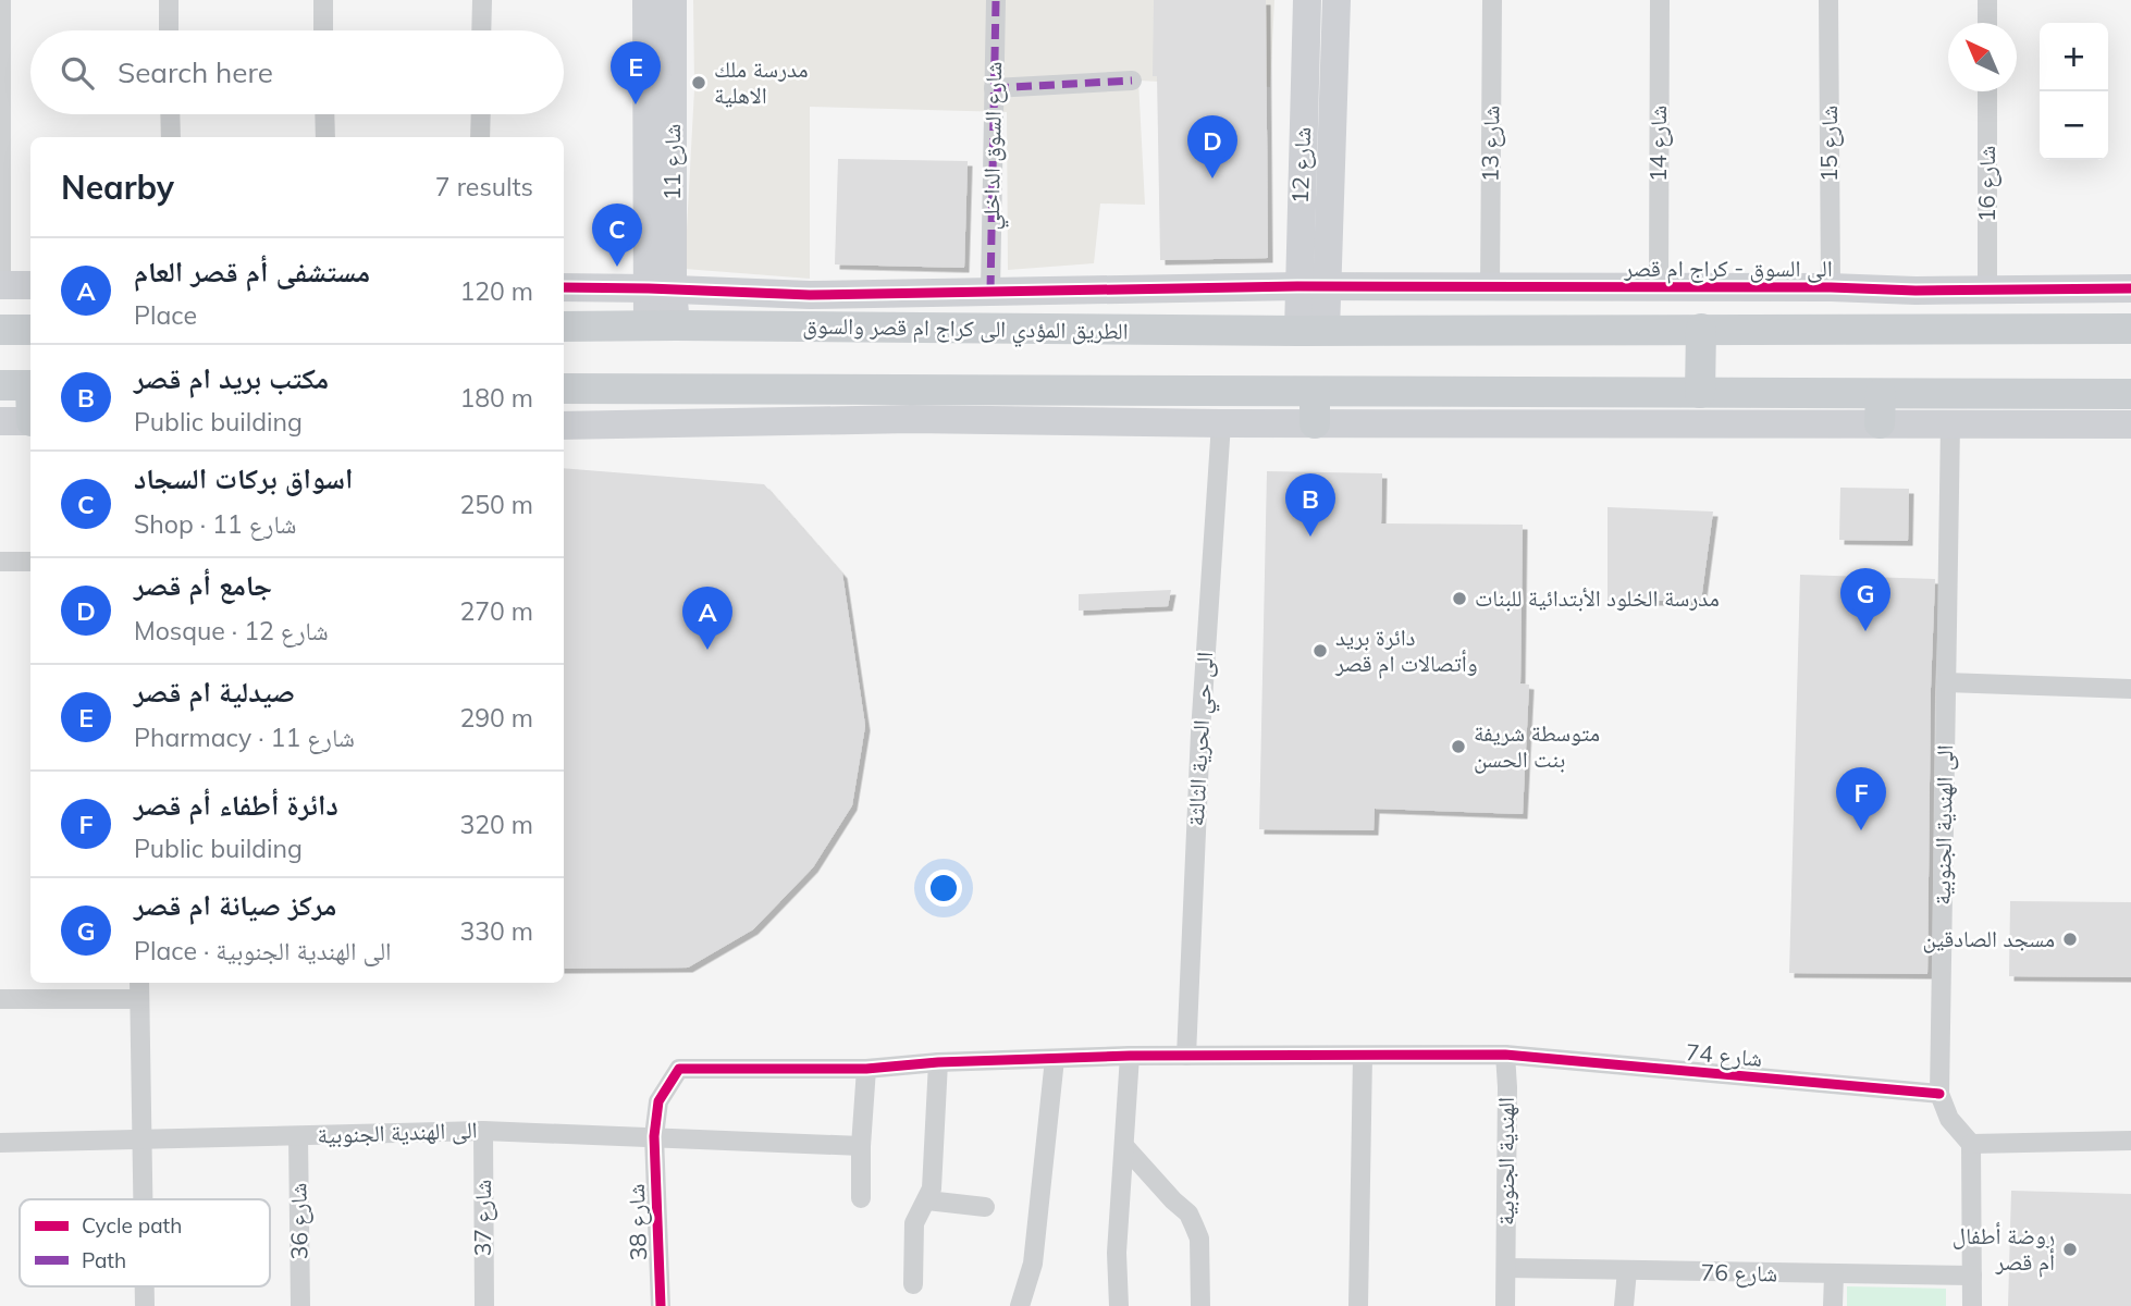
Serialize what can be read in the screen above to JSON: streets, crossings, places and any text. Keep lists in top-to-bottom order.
{
  "streets": {
    "main road": ["الطريق المؤدي الى كراج ام قصر والسوق"],
    "street": [
      "شارع 13",
      "شارع 14",
      "شارع 15",
      "شارع السوق الداخلي",
      "شارع 11",
      "شارع 12",
      "شارع 16",
      "الى السوق - كراج ام قصر",
      "الى حي الحرية الثالثة",
      "الى الهندية الجنوبية",
      "شارع 74",
      "الهندية الجنوبية",
      "شارع 37",
      "شارع 36",
      "شارع 38",
      "شارع 76"
    ]
  },
  "crossings": [
    ["شارع 13", "الى السوق - كراج ام قصر"],
    ["شارع 14", "الى السوق - كراج ام قصر"],
    ["شارع 15", "الى السوق - كراج ام قصر"],
    ["شارع السوق الداخلي", "الى السوق - كراج ام قصر"],
    ["شارع 11", "الى السوق - كراج ام قصر"],
    ["شارع 11", "الطريق المؤدي الى كراج ام قصر والسوق"],
    ["شارع 12", "الى السوق - كراج ام قصر"],
    ["شارع 12", "الطريق المؤدي الى كراج ام قصر والسوق"],
    ["شارع 16", "الى السوق - كراج ام قصر"],
    ["الى حي الحرية الثالثة", "شارع 74"],
    ["الى الهندية الجنوبية", "شارع 74"],
    ["الى الهندية الجنوبية", "شارع 37"],
    ["الى الهندية الجنوبية", "شارع 36"],
    ["الى الهندية الجنوبية", "شارع 38"],
    ["شارع 74", "الهندية الجنوبية"],
    ["شارع 74", "شارع 38"],
    ["الهندية الجنوبية", "شارع 76"]
  ],
  "places": [
    "مدرسة ملك الاهلية",
    "مدرسة الخلود الأبتدائية للبنات",
    "دائرة بريد وأتصالات ام قصر",
    "متوسطة شريفة بنت الحسن",
    "مسجد الصادقين",
    "روضة أطفال أم قصر"
  ],
  "legend": ["Cycle path", "Path"],
  "north": "top left",
  "page": {
    "map_buttons": ["+", "−"],
    "search": "Search here",
    "pins": [
      "E",
      "D",
      "C",
      "B",
      "G",
      "A",
      "F"
    ],
    "heading": ["Nearby", "7 results"],
    "list": [
      {
        "mark": "A",
        "name": "مستشفى أم قصر العام",
        "note": "Place",
        "value": "120 m"
      },
      {
        "mark": "B",
        "name": "مكتب بريد ام قصر",
        "note": "Public building",
        "value": "180 m"
      },
      {
        "mark": "C",
        "name": "اسواق بركات السجاد",
        "note": "Shop · شارع 11",
        "value": "250 m"
      },
      {
        "mark": "D",
        "name": "جامع أم قصر",
        "note": "Mosque · شارع 12",
        "value": "270 m"
      },
      {
        "mark": "E",
        "name": "صيدلية ام قصر",
        "note": "Pharmacy · شارع 11",
        "value": "290 m"
      },
      {
        "mark": "F",
        "name": "دائرة أطفاء أم قصر",
        "note": "Public building",
        "value": "320 m"
      },
      {
        "mark": "G",
        "name": "مركز صيانة ام قصر",
        "note": "Place · الى الهندية الجنوبية",
        "value": "330 m"
      }
    ]
  }
}
